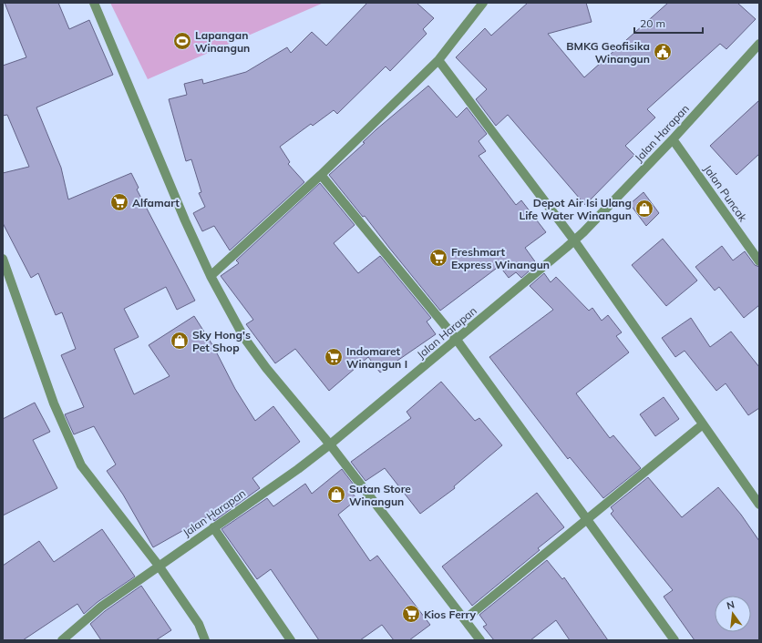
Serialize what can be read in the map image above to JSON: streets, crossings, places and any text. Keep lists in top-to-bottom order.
{
  "streets": {
    "street": ["Jalan Harapan", "Jalan Puncak"]
  },
  "crossings": [
    ["Jalan Harapan", "Jalan Puncak"]
  ],
  "places": {
    "sports": ["Lapangan Winangun"],
    "public building": ["BMKG Geofisika Winangun"],
    "supermarket": [
      "Alfamart",
      "Freshmart Express Winangun",
      "Indomaret Winangun I",
      "Kios Ferry"
    ],
    "shop": ["Depot Air Isi Ulang Life Water Winangun", "Sky Hong's Pet Shop", "Sutan Store Winangun"]
  },
  "scale_bar": "20 m",
  "north": "top"
}
